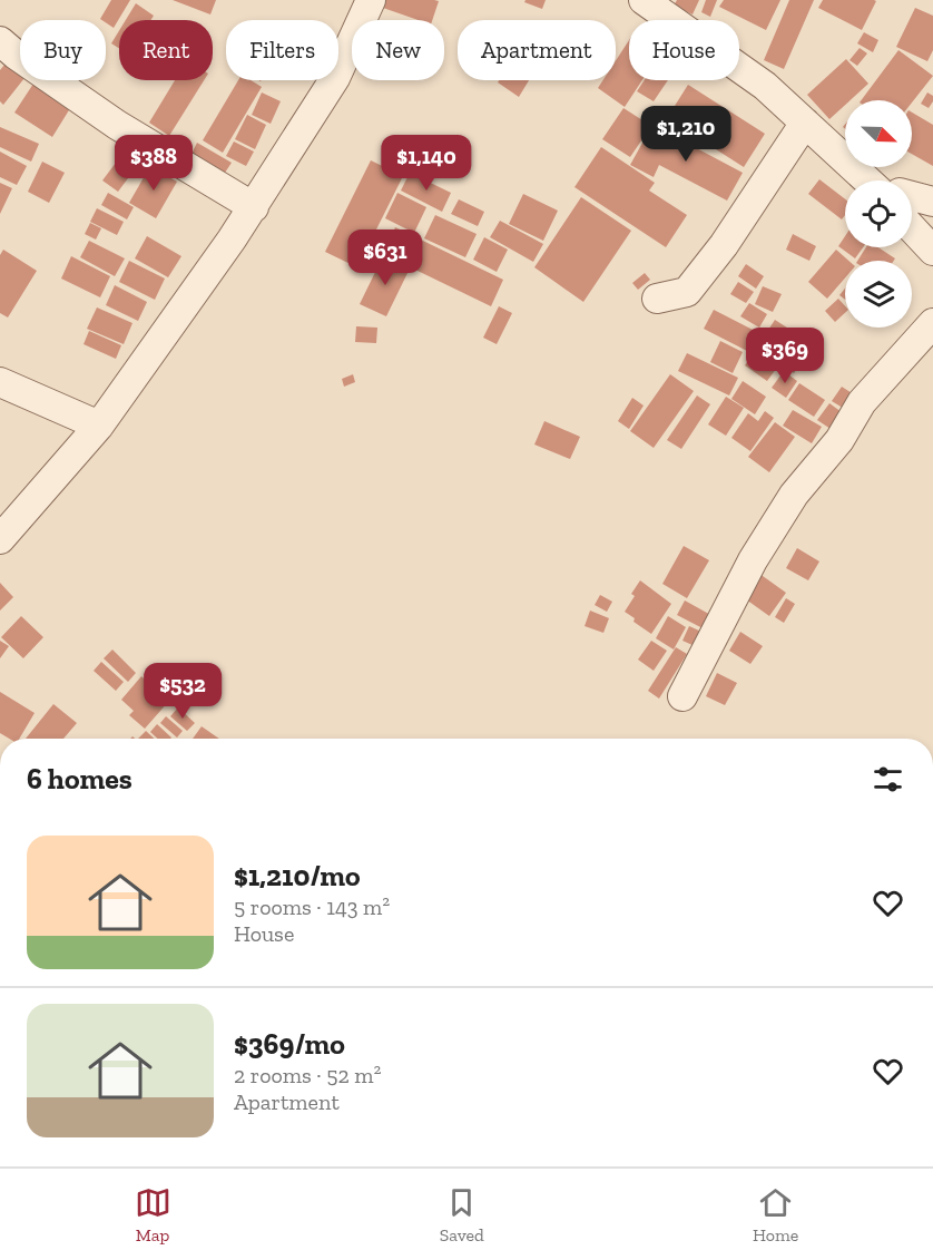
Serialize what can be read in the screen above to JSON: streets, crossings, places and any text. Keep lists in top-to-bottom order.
{
  "north": "bottom right",
  "page": {
    "chip": [
      "Buy",
      "Rent",
      "Filters",
      "New",
      "Apartment",
      "House"
    ],
    "price": [
      "$1,210",
      "$388",
      "$1,140",
      "$631",
      "$369",
      "$532"
    ],
    "heading": "6 homes",
    "list": [
      {
        "name": "$1,210/mo",
        "note": "5 rooms · 143 m² · House"
      },
      {
        "name": "$369/mo",
        "note": "2 rooms · 52 m² · Apartment"
      }
    ],
    "tabs": ["Map", "Saved", "Home"]
  }
}
